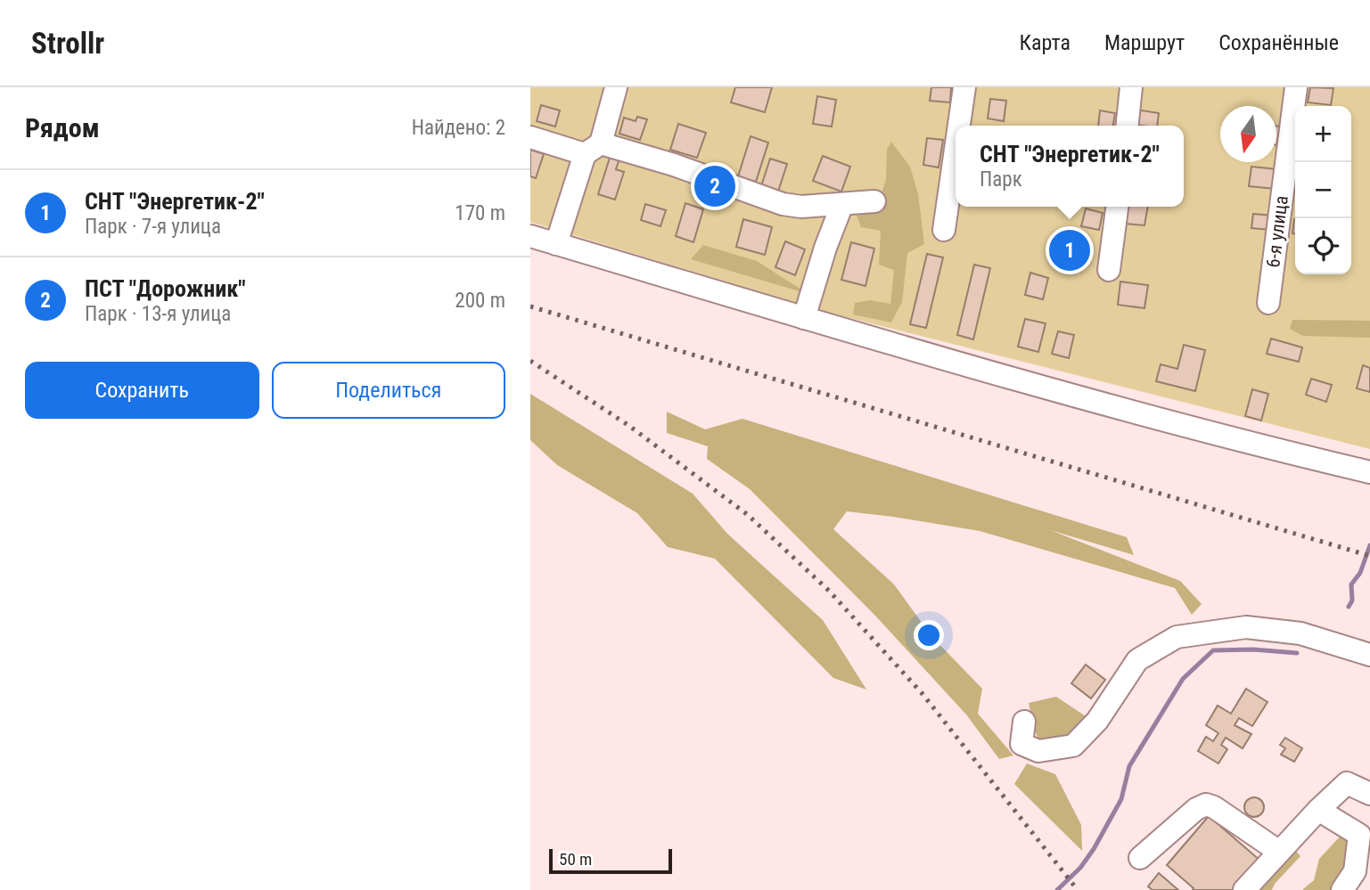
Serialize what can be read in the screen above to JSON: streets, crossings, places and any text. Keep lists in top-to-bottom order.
{
  "streets": {
    "street": ["6-я улица"]
  },
  "scale_bar": "50 m",
  "north": "bottom",
  "page": {
    "header": "Strollr",
    "nav": ["Карта", "Маршрут", "Сохранённые"],
    "heading": ["Рядом", "Найдено: 2"],
    "map_buttons": ["+", "−"],
    "popup": ["СHТ \"Энергетик-2\"", "Парк"],
    "pins": ["2", "1"],
    "list": [
      {
        "mark": "1",
        "name": "СHТ \"Энергетик-2\"",
        "note": "Парк · 7-я улица",
        "value": "170 m"
      },
      {
        "mark": "2",
        "name": "ПСТ \"Дорожник\"",
        "note": "Парк · 13-я улица",
        "value": "200 m"
      }
    ],
    "buttons": ["Сохранить", "Поделиться"],
    "scale": "50 m"
  }
}
